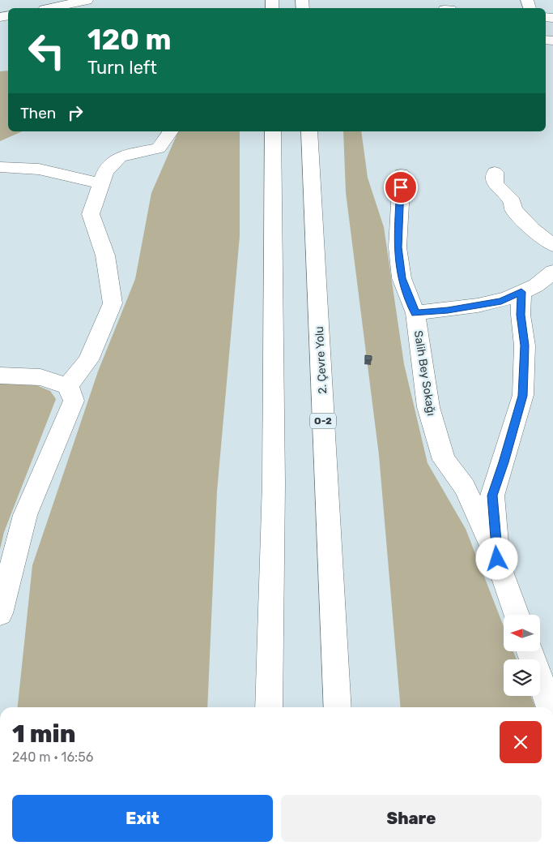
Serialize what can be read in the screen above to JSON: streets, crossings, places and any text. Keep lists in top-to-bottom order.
{
  "streets": {
    "main road": ["2. Çevre Yolu", "Salih Bey Sokağı", "O-2"]
  },
  "north": "left",
  "page": {
    "turn": ["120 m", "Turn left"],
    "then": "Then",
    "heading": ["1 min", "240 m · 16:56"],
    "buttons": ["Exit", "Share"]
  }
}
